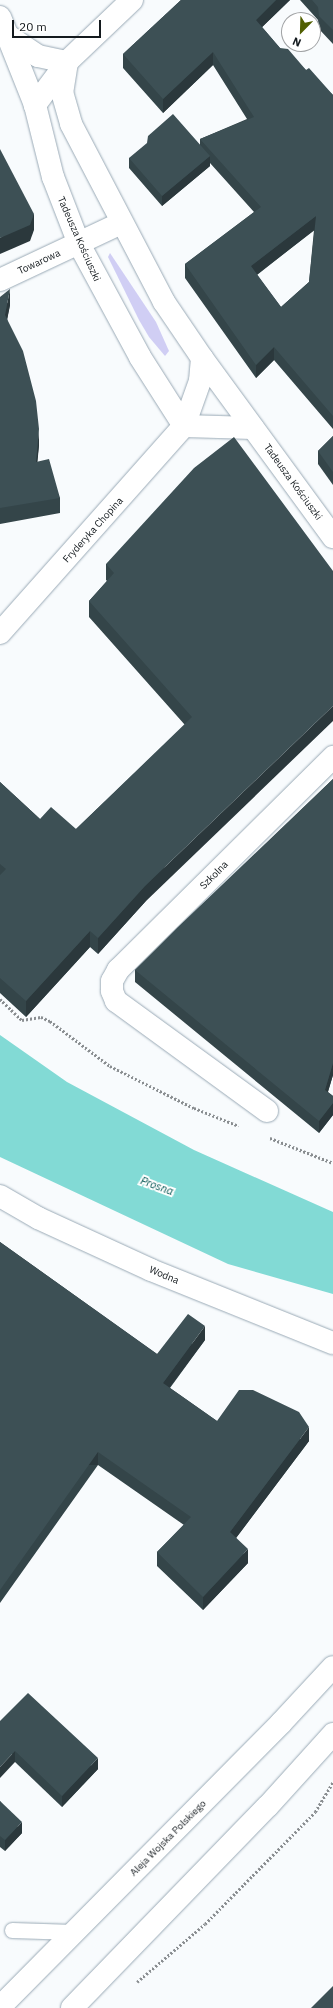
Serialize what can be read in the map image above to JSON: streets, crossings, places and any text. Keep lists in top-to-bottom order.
{
  "streets": {
    "street": [
      "Tadeusza Kościuszki",
      "Towarowa",
      "Fryderyka Chopina",
      "Szkolna",
      "Wodna",
      "Aleja Wojska Polskiego"
    ]
  },
  "crossings": [
    ["Tadeusza Kościuszki", "Towarowa"],
    ["Tadeusza Kościuszki", "Fryderyka Chopina"]
  ],
  "water": ["Prosna"],
  "scale_bar": "20 m",
  "north": "bottom left"
}
